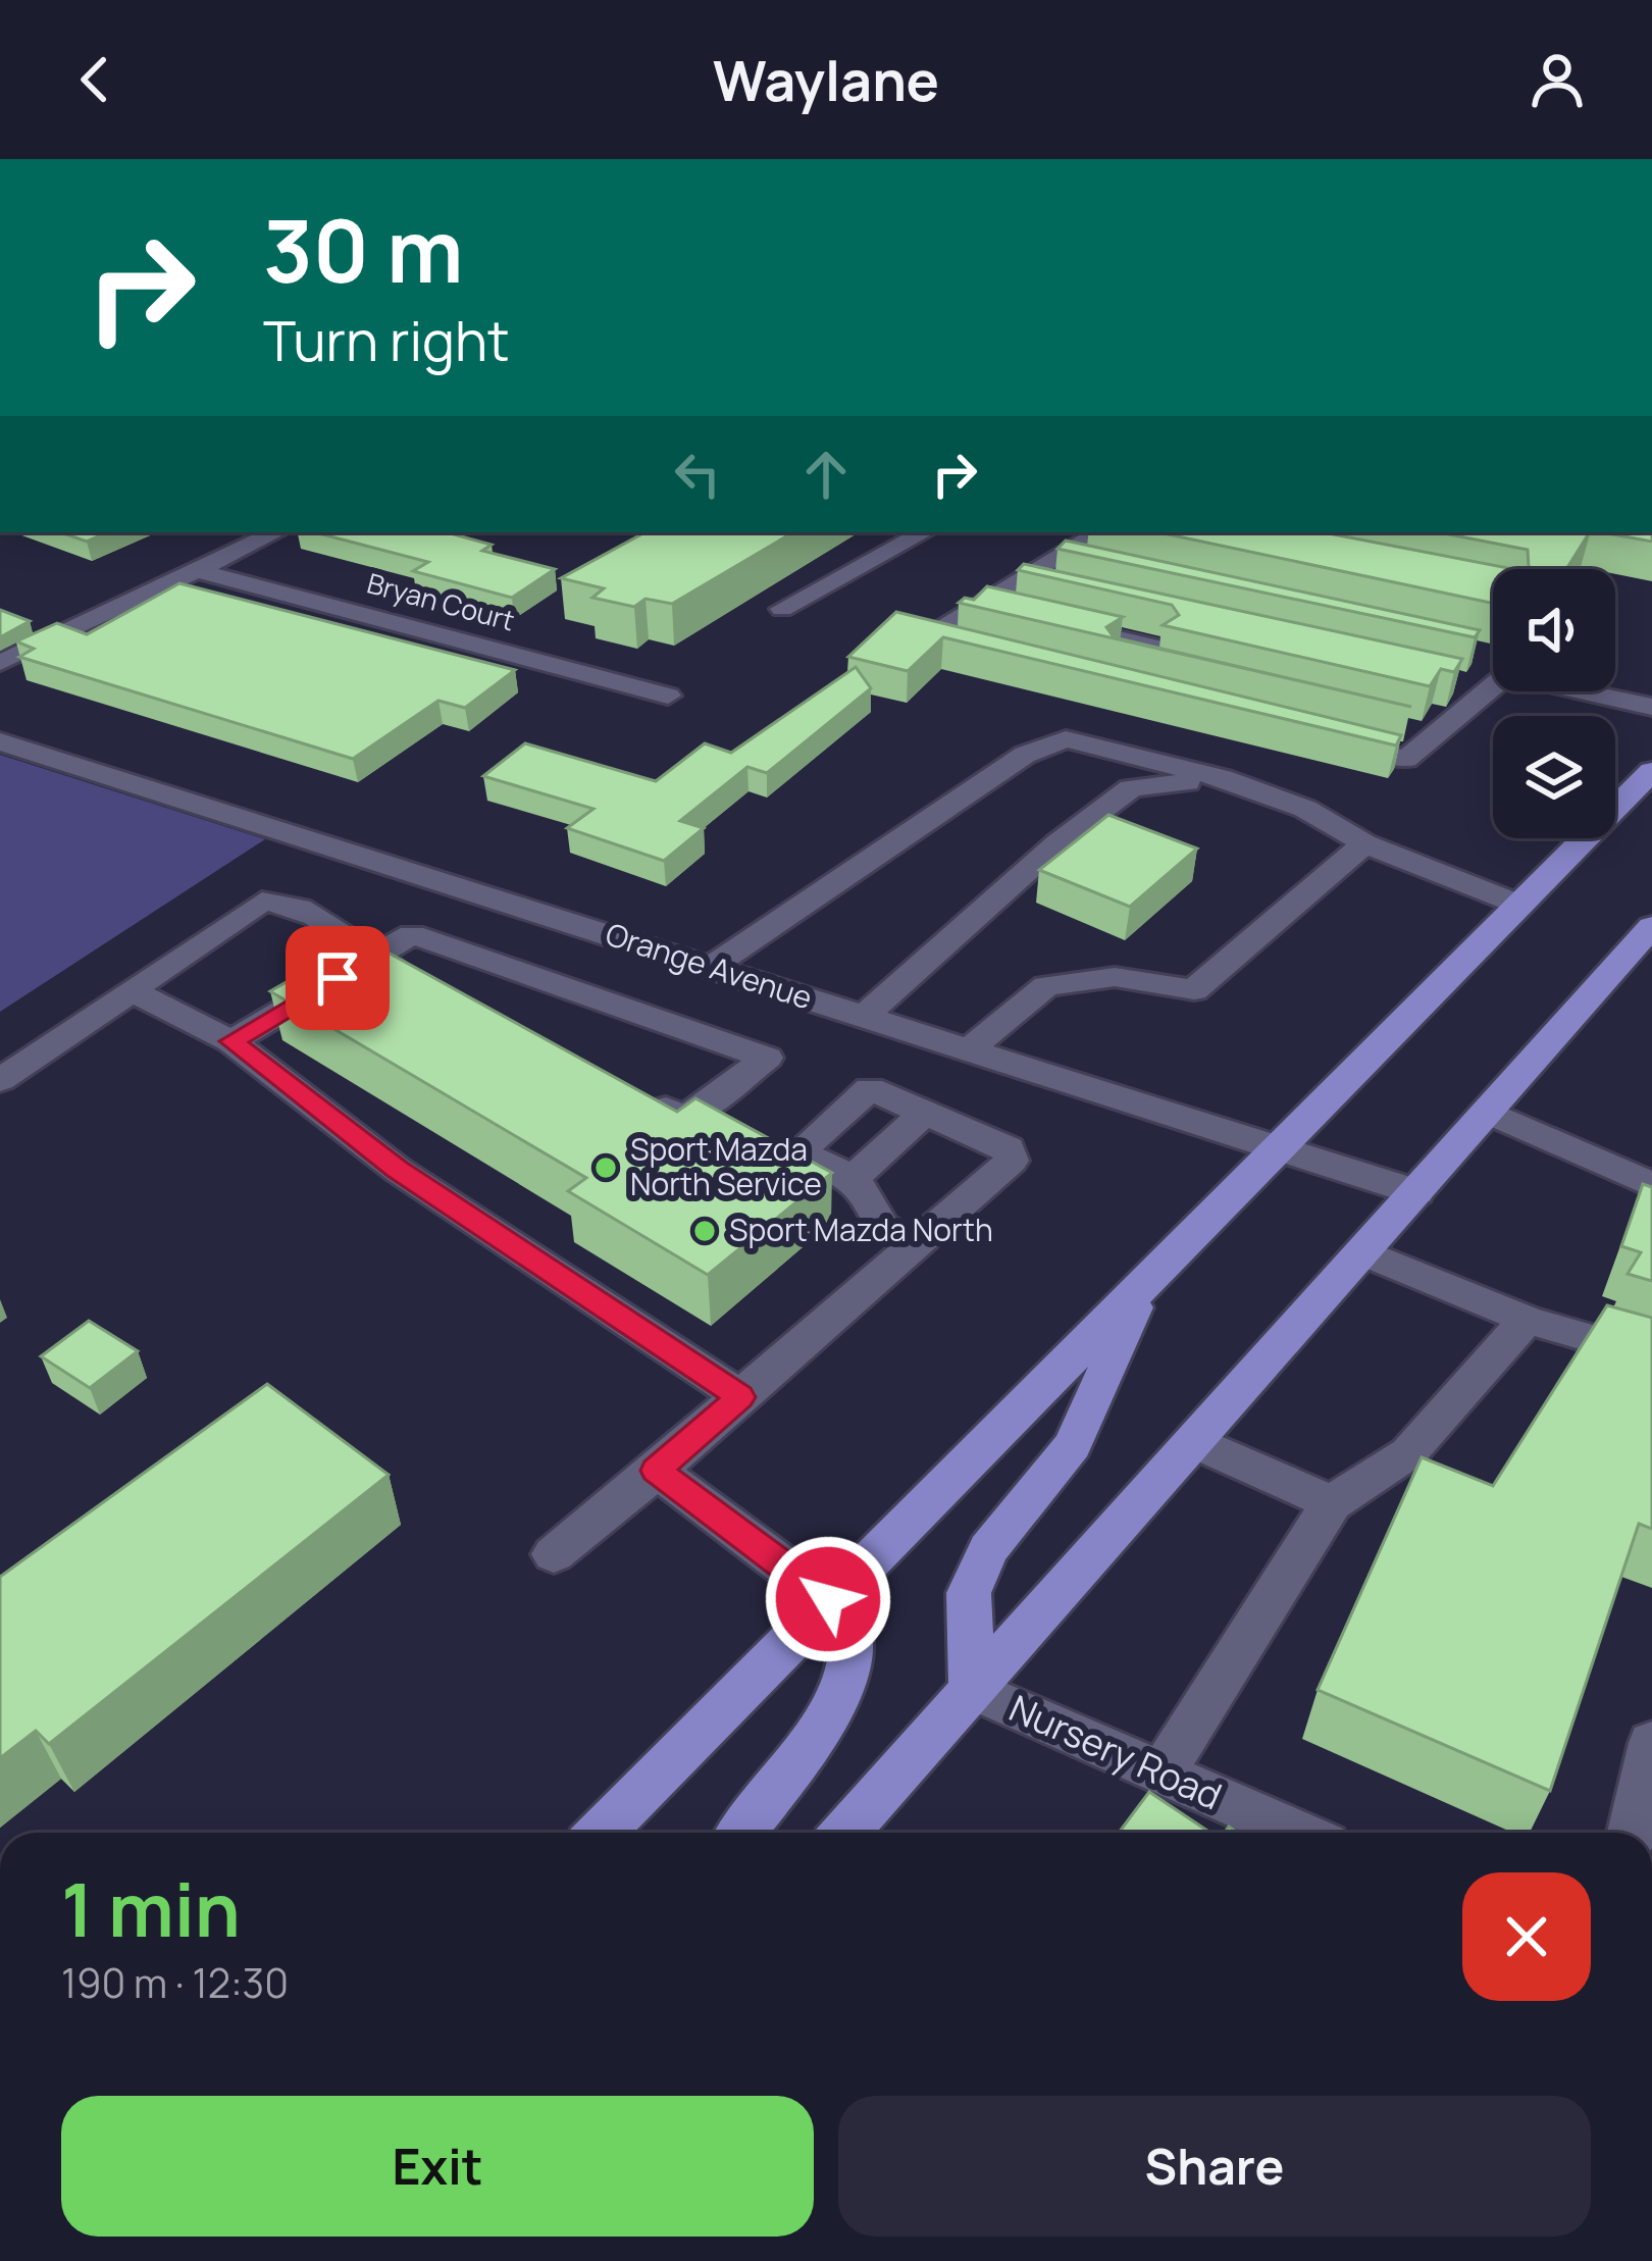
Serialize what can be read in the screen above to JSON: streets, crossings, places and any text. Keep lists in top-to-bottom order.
{
  "streets": {
    "street": ["Bryan Court", "Orange Avenue", "Nursery Road"]
  },
  "places": ["Sport Mazda North Service", "Sport Mazda North"],
  "page": {
    "header": "Waylane",
    "turn": ["30 m", "Turn right"],
    "heading": ["1 min", "190 m · 12:30"],
    "buttons": ["Exit", "Share"]
  }
}
